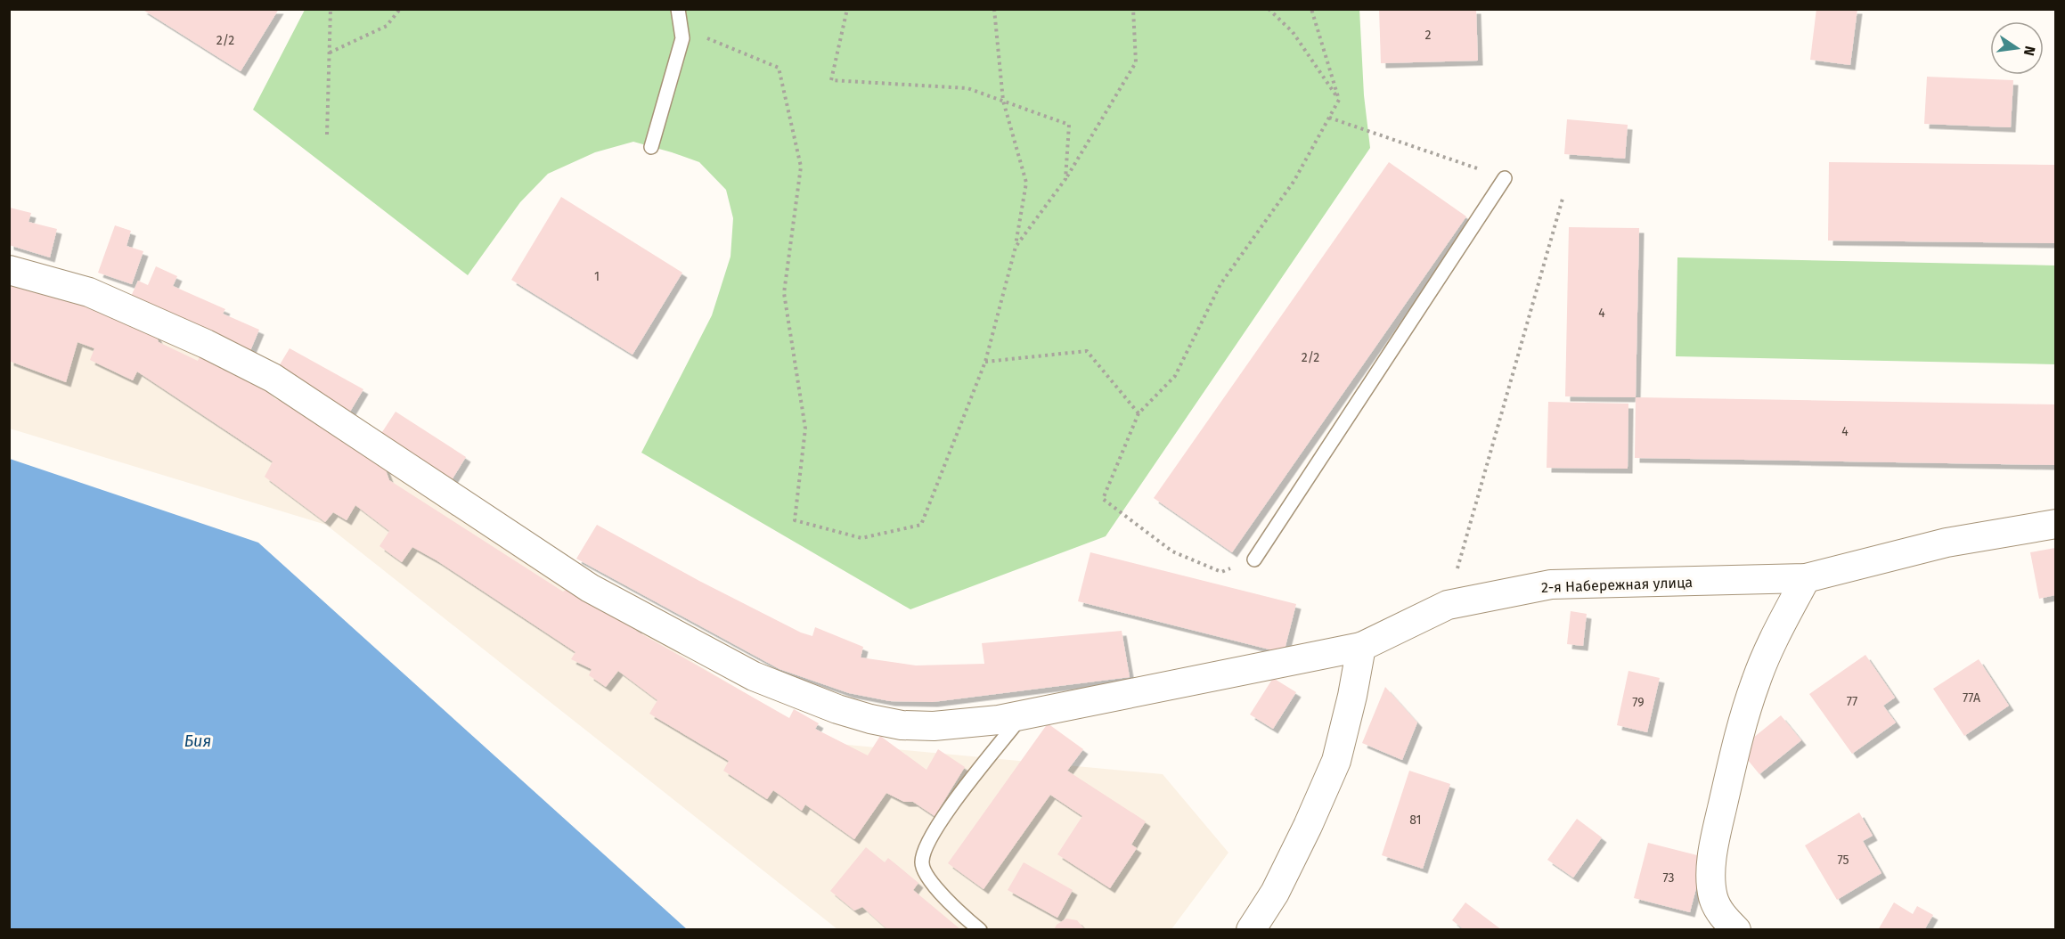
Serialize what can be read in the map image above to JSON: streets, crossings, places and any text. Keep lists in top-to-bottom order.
{
  "streets": {
    "street": ["2-я Набережная улица"]
  },
  "water": ["Бия"],
  "house_numbers": [
    "2",
    "2/2",
    "1",
    "4",
    "2/2",
    "4",
    "77А",
    "77",
    "79",
    "81",
    "75",
    "73"
  ],
  "north": "right"
}
